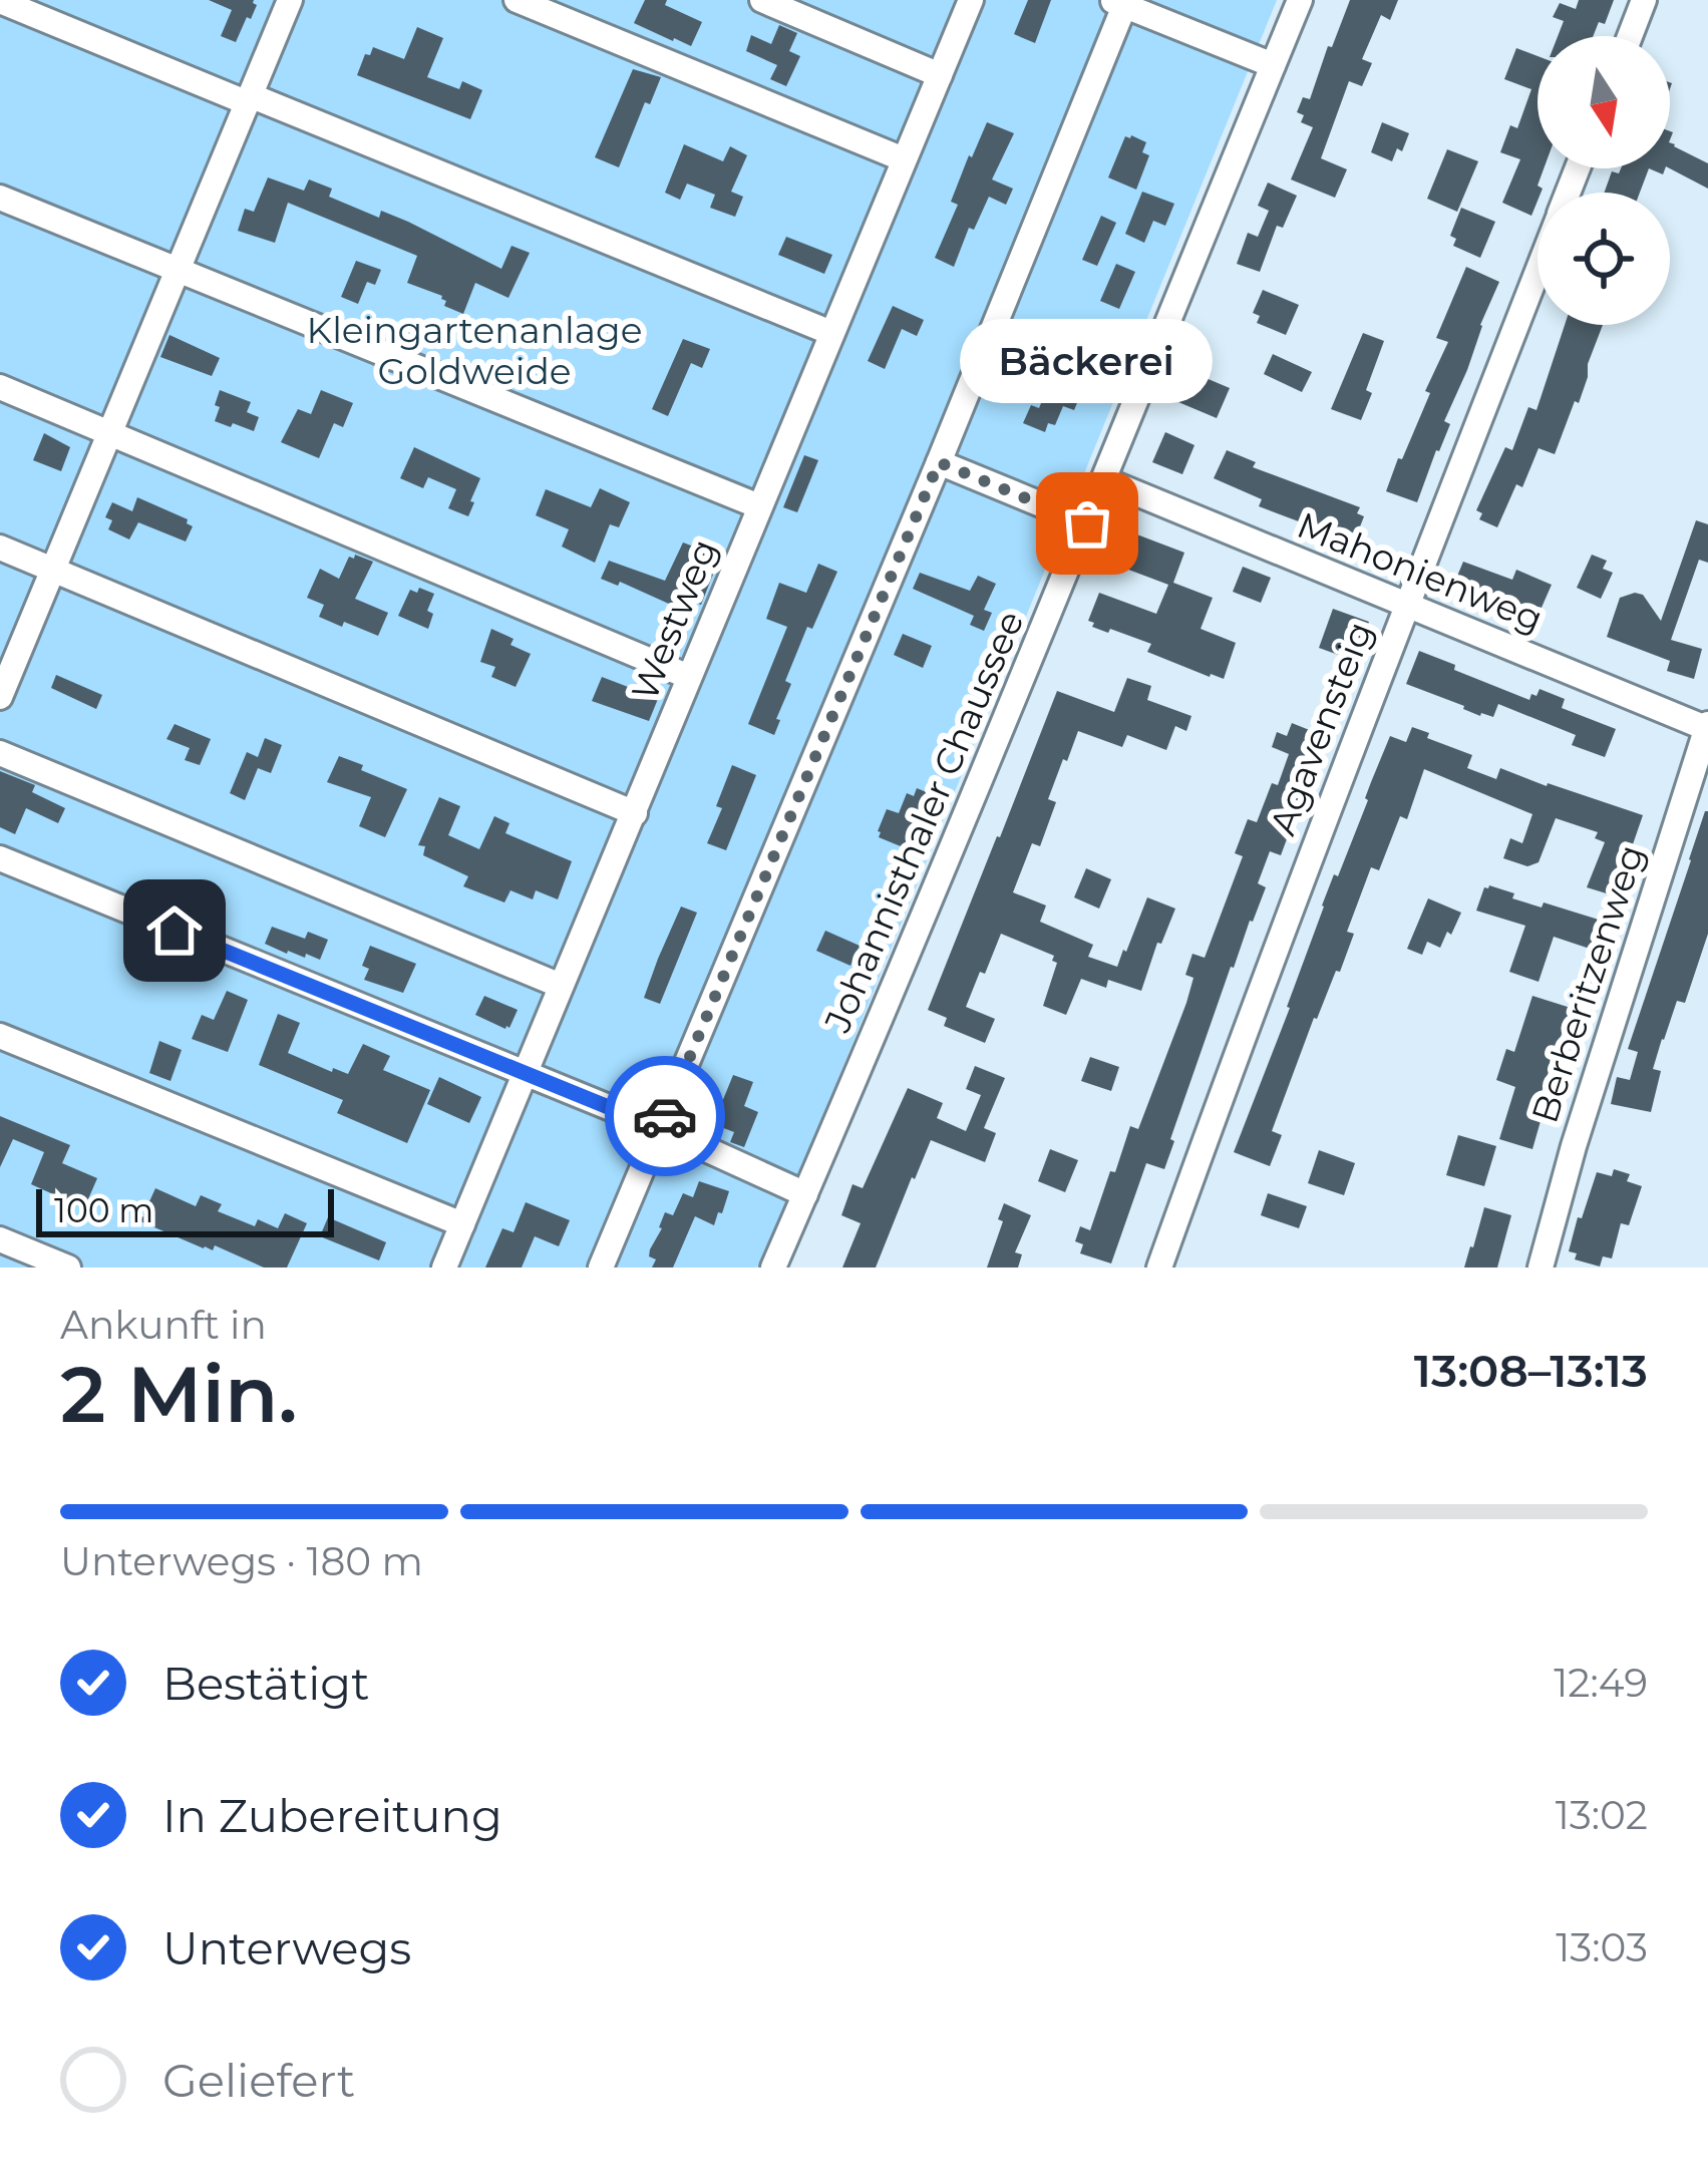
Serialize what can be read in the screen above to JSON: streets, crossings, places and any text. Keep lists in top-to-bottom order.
{
  "streets": {
    "street": [
      "Mahonienweg",
      "Westweg",
      "Agavensteig",
      "Johannisthaler Chaussee",
      "Berberitzenweg"
    ]
  },
  "crossings": [
    ["Mahonienweg", "Agavensteig"],
    ["Mahonienweg", "Johannisthaler Chaussee"],
    ["Mahonienweg", "Berberitzenweg"]
  ],
  "parks": ["Kleingartenanlage Goldweide"],
  "places": ["Bäckerei"],
  "scale_bar": "100 m",
  "north": "bottom",
  "page": {
    "bubble": "Bäckerei",
    "scale": "100 m",
    "heading": ["2 Min.", "Ankunft in", "13:08–13:13"],
    "bar": "Unterwegs · 180 m",
    "list": [
      ["Bestätigt", "12:49"],
      ["In Zubereitung", "13:02"],
      ["Unterwegs", "13:03"],
      "Geliefert"
    ]
  }
}
